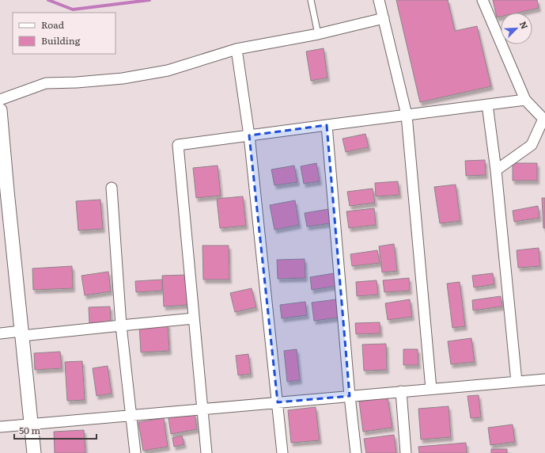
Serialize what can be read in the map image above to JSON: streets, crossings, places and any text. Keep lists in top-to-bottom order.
{
  "legend": ["Road", "Building"],
  "scale_bar": "50 m",
  "north": "top right"
}
